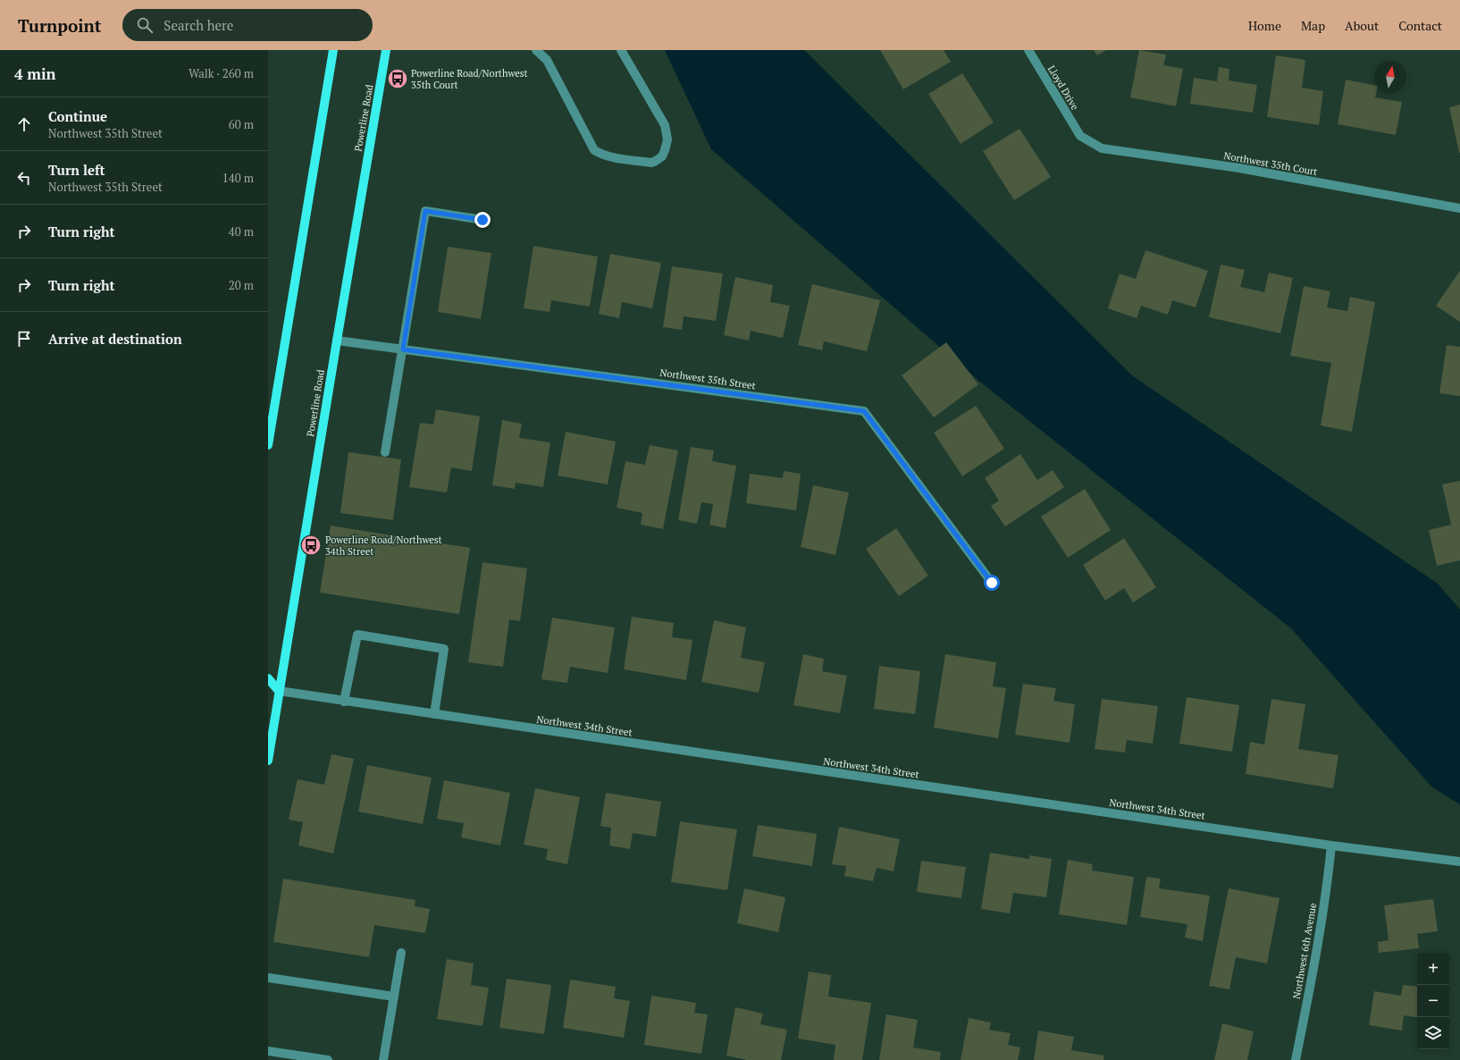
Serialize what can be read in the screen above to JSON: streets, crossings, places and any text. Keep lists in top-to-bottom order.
{
  "streets": {
    "main road": ["Powerline Road"],
    "street": [
      "Lloyd Drive",
      "Northwest 35th Court",
      "Northwest 35th Street",
      "Northwest 34th Street",
      "Northwest 6th Avenue"
    ]
  },
  "crossings": [
    ["Lloyd Drive", "Northwest 35th Court"],
    ["Powerline Road", "Northwest 35th Street"],
    ["Powerline Road", "Northwest 34th Street"],
    ["Northwest 34th Street", "Northwest 6th Avenue"]
  ],
  "places": {
    "bus stop": ["Powerline Road/Northwest 35th Court", "Powerline Road/Northwest 34th Street"]
  },
  "north": "top",
  "page": {
    "header": "Turnpoint",
    "search": "Search here",
    "nav": [
      "Home",
      "Map",
      "About",
      "Contact"
    ],
    "heading": ["4 min", "Walk · 260 m"],
    "list": [
      ["Continue", "Northwest 35th Street", "60 m"],
      ["Turn left", "Northwest 35th Street", "140 m"],
      ["Turn right", "40 m"],
      ["Turn right", "20 m"],
      "Arrive at destination"
    ],
    "map_buttons": ["+", "−"]
  }
}
